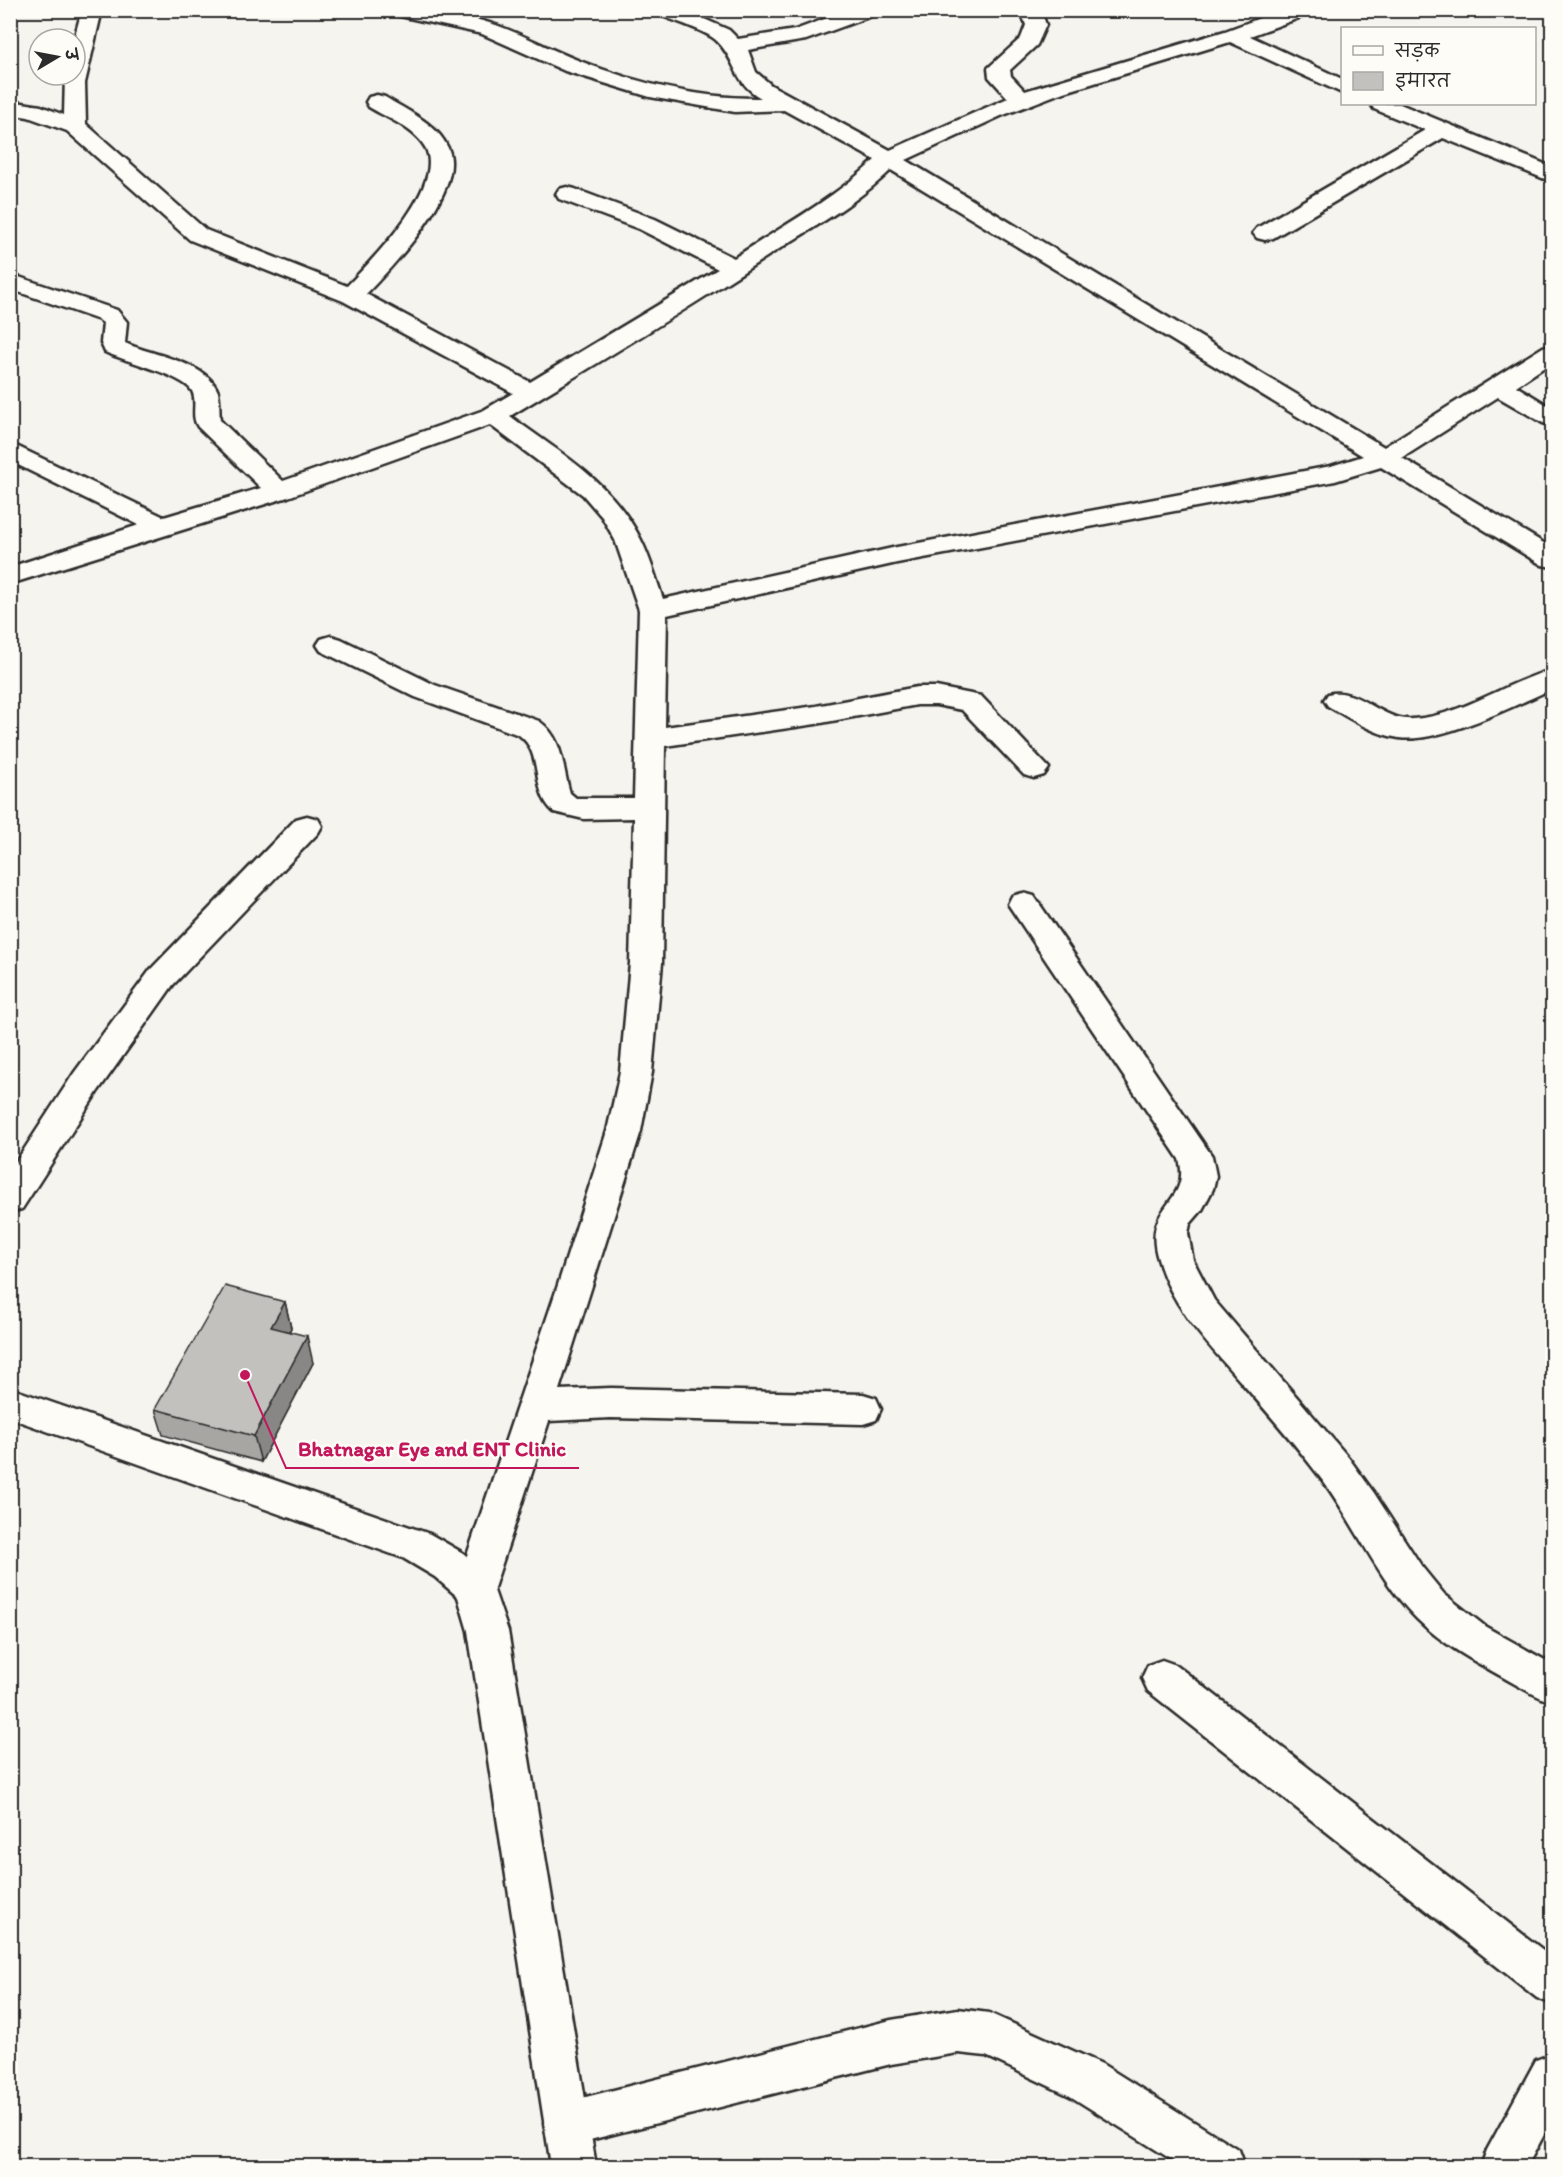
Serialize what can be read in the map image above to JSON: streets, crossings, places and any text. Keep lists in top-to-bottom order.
{
  "places": ["Bhatnagar Eye and ENT Clinic"],
  "legend": ["सड़क", "इमारत"],
  "north": "right"
}
